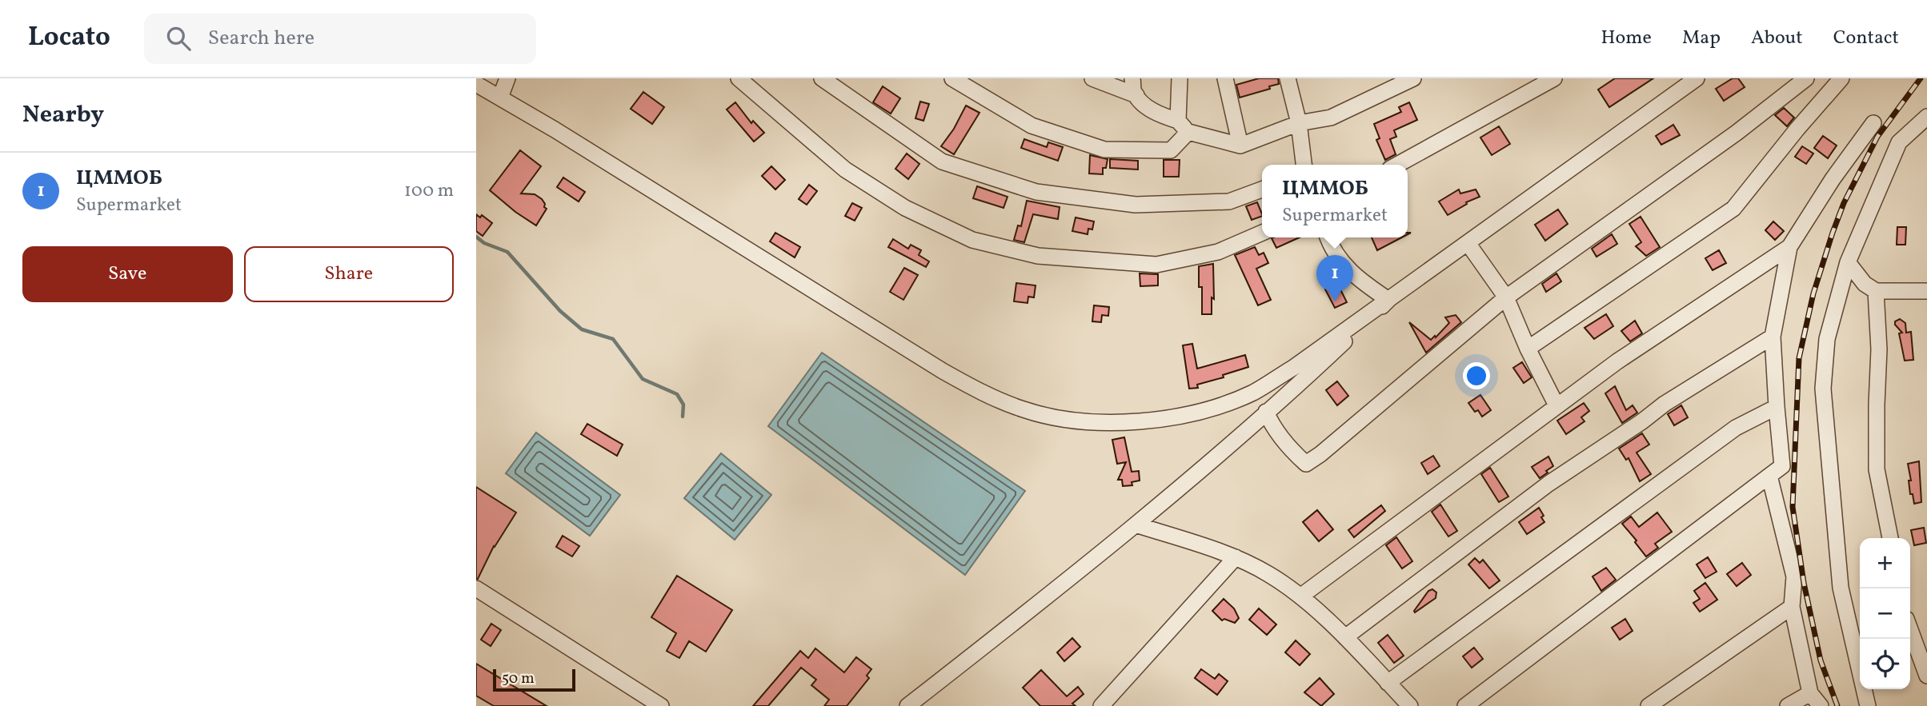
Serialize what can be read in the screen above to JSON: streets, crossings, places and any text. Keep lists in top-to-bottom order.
{
  "scale_bar": "50 m",
  "page": {
    "header": "Locato",
    "search": "Search here",
    "nav": [
      "Home",
      "Map",
      "About",
      "Contact"
    ],
    "heading": "Nearby",
    "list": [
      {
        "mark": "1",
        "name": "ЦММОБ",
        "note": "Supermarket",
        "value": "100 m"
      }
    ],
    "popup": ["ЦММОБ", "Supermarket"],
    "buttons": ["Save", "Share"],
    "pins": "1",
    "map_buttons": ["+", "−"],
    "scale": "50 m"
  }
}
